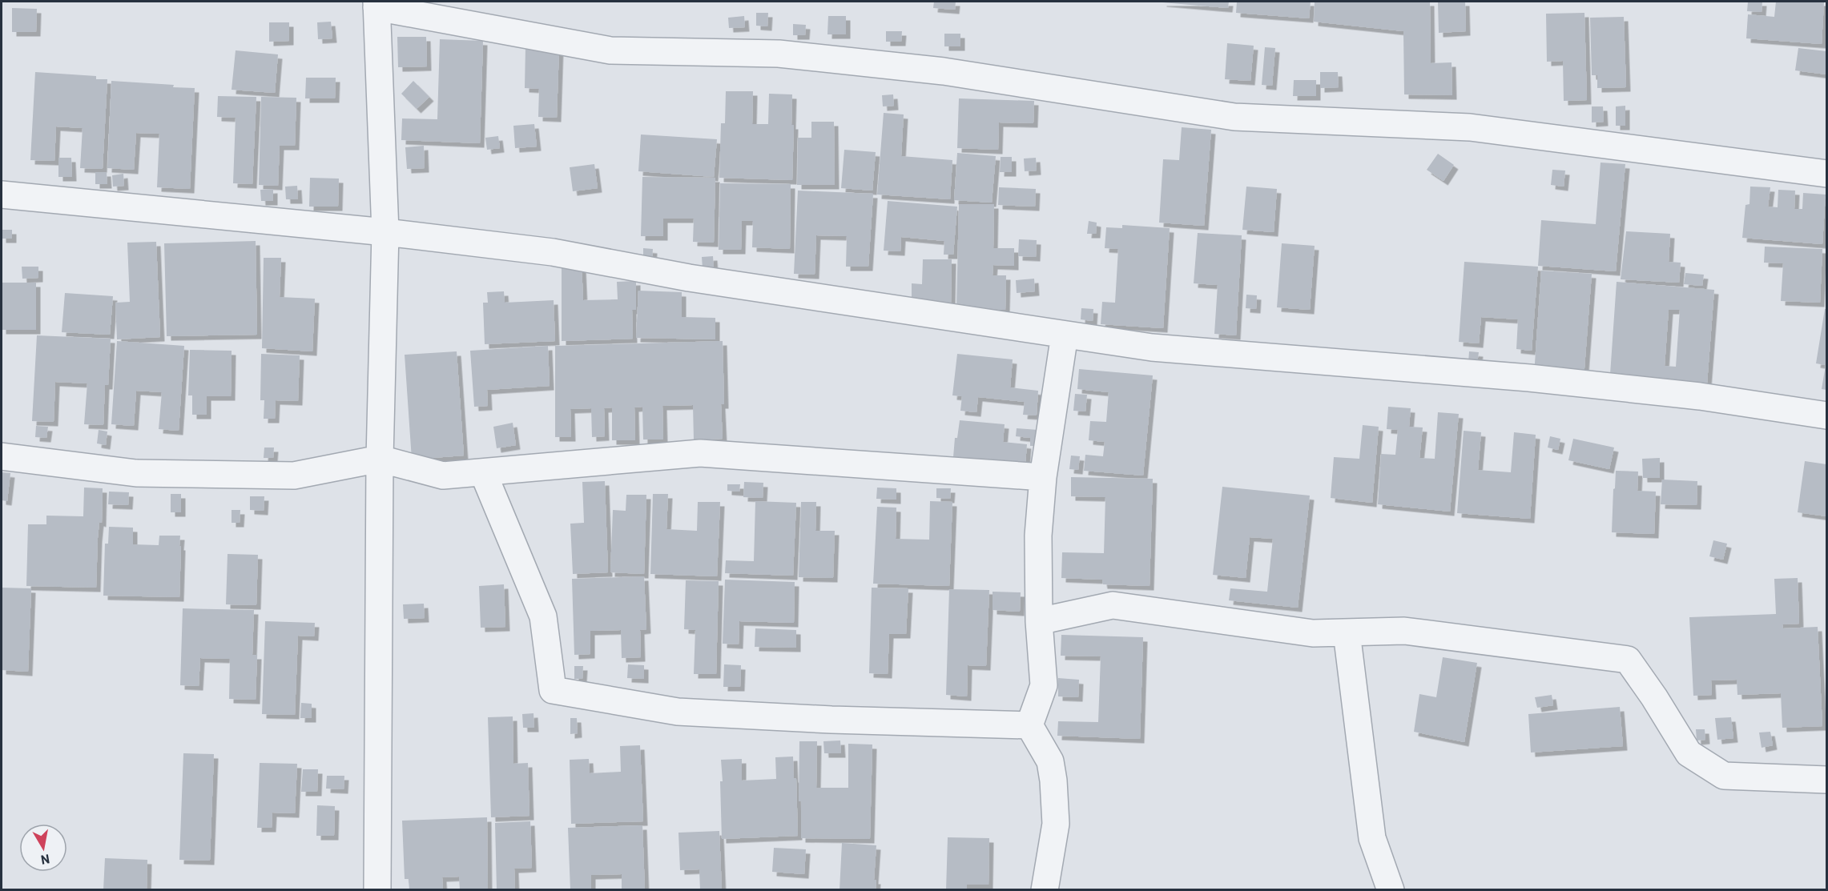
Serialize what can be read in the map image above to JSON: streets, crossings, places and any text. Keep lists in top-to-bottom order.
{
  "north": "bottom"
}
